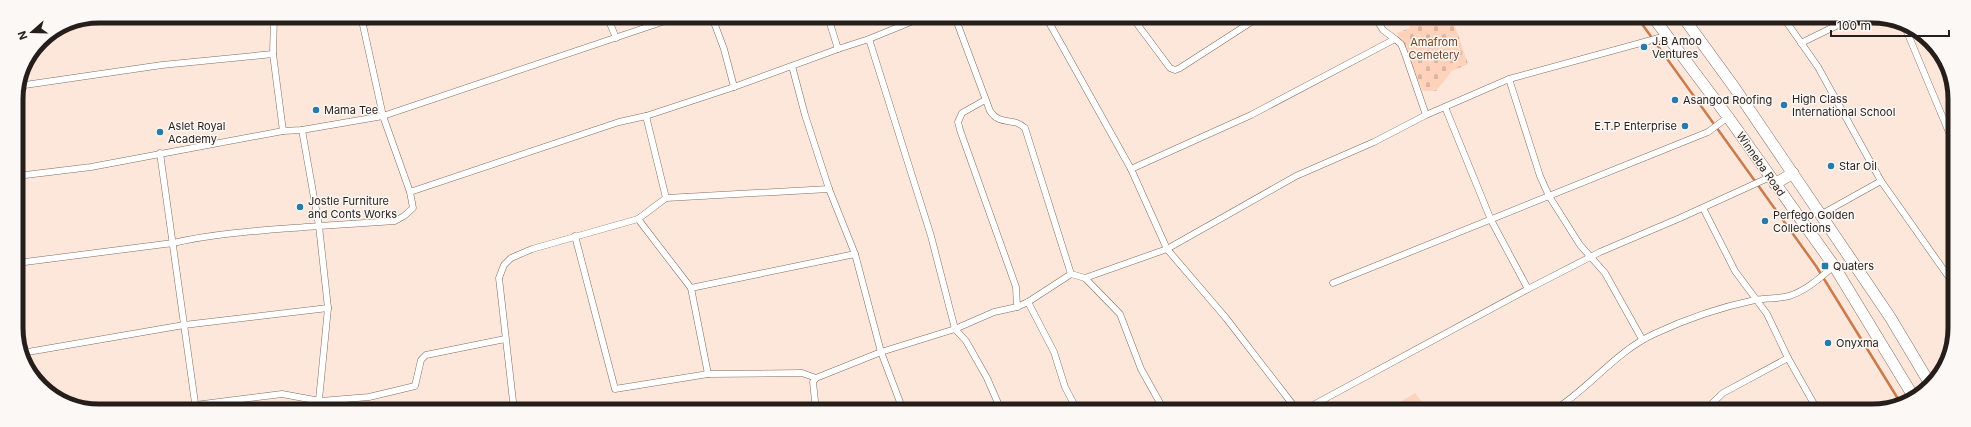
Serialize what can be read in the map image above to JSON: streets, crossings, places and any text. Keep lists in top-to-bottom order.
{
  "streets": {
    "highway": ["Winneba Road"]
  },
  "parks": ["Amafrom Cemetery"],
  "places": {
    "other": [
      "J.B Amoo Ventures",
      "Asangod Roofing",
      "High Class International School",
      "Mama Tee",
      "E.T.P Enterprise",
      "Aslet Royal Academy",
      "Star Oil",
      "Jostle Furniture and Conts Works",
      "Perfego Golden Collections",
      "Onyxma"
    ],
    "transit": ["Quaters"]
  },
  "scale_bar": "100 m",
  "north": "left"
}
